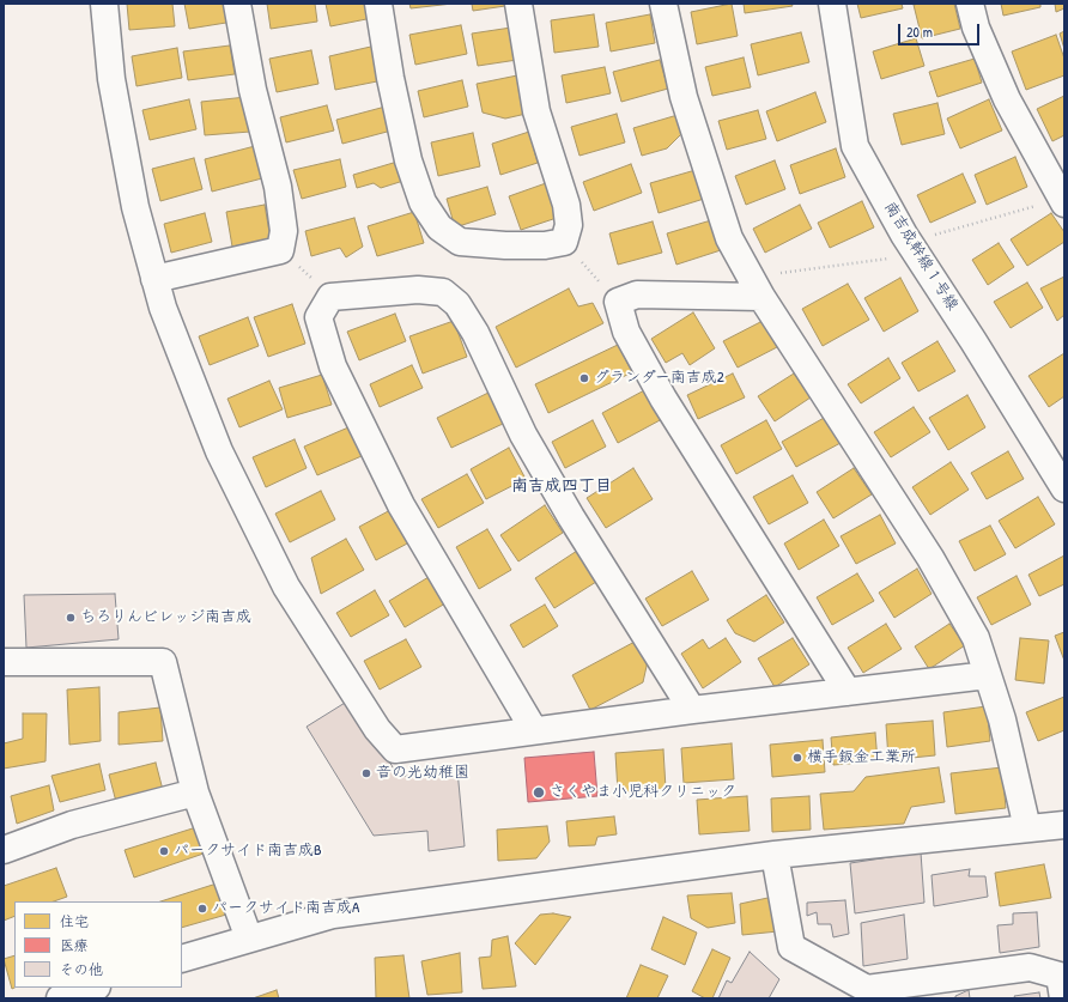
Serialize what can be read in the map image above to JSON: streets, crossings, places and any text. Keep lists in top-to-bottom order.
{
  "streets": {
    "street": ["南吉成幹線１号線"]
  },
  "districts": ["南吉成四丁目"],
  "places": [
    "グランダー南吉成2",
    "ちろりんビレッジ南吉成",
    "横手鈑金工業所",
    "音の光幼稚園",
    "さくやま小児科クリニック",
    "パークサイド南吉成B",
    "パークサイド南吉成A"
  ],
  "legend": ["住宅", "医療", "その他"],
  "scale_bar": "20 m"
}
